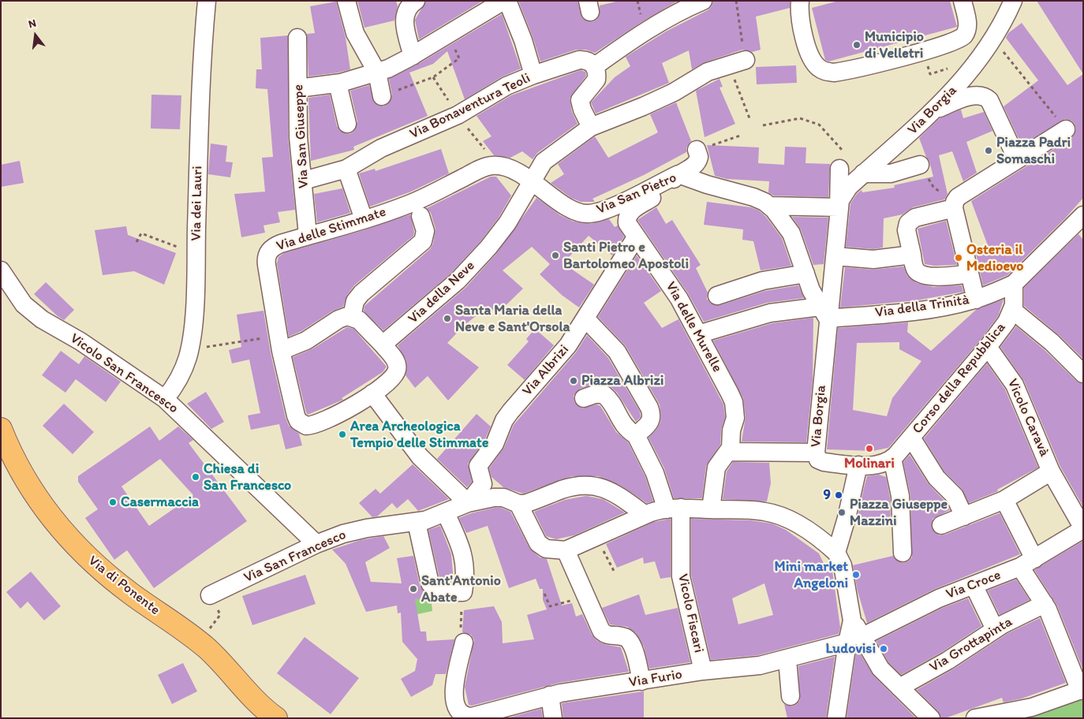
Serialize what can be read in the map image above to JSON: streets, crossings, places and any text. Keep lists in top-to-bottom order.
{
  "streets": {
    "main road": ["Via di Ponente"],
    "street": [
      "Via Bonaventura Teoli",
      "Via Borgia",
      "Via San Giuseppe",
      "Via San Pietro",
      "Via dei Lauri",
      "Via delle Stimmate",
      "Via della Neve",
      "Via della Trinità",
      "Via delle Murelle",
      "Via Albrizi",
      "Vicolo San Francesco",
      "Corso della Repubblica",
      "Vicolo Caravà",
      "Via San Francesco",
      "Via Croce",
      "Vicolo Fiscari",
      "Via Grottapinta",
      "Via Furio"
    ]
  },
  "crossings": [
    ["Via Bonaventura Teoli", "Via San Giuseppe"],
    ["Via Borgia", "Via San Pietro"],
    ["Via Borgia", "Via della Trinità"],
    ["Via San Giuseppe", "Via delle Stimmate"],
    ["Via San Pietro", "Via delle Stimmate"],
    ["Via San Pietro", "Via della Neve"],
    ["Via San Pietro", "Via della Trinità"],
    ["Via San Pietro", "Via delle Murelle"],
    ["Via dei Lauri", "Vicolo San Francesco"],
    ["Via della Trinità", "Via delle Murelle"],
    ["Via della Trinità", "Corso della Repubblica"],
    ["Via delle Murelle", "Via Albrizi"],
    ["Via Albrizi", "Via San Francesco"],
    ["Vicolo San Francesco", "Via San Francesco"],
    ["Corso della Repubblica", "Vicolo Caravà"],
    ["Vicolo Caravà", "Via Croce"],
    ["Via Croce", "Via Furio"],
    ["Vicolo Fiscari", "Via Furio"]
  ],
  "places": [
    "Municipio di Velletri",
    "Piazza Padri Somaschi",
    "Santi Pietro e Bartolomeo Apostoli",
    "Osteria il Medioevo",
    "Santa Maria della Neve e Sant'Orsola",
    "Piazza Albrizi",
    "Area Archeologica Tempio delle Stimmate",
    "Molinari",
    "Chiesa di San Francesco",
    "9",
    "Casermaccia",
    "Piazza Giuseppe Mazzini",
    "Mini market Angeloni",
    "Sant'Antonio Abate",
    "Ludovisi"
  ],
  "north": "top"
}
